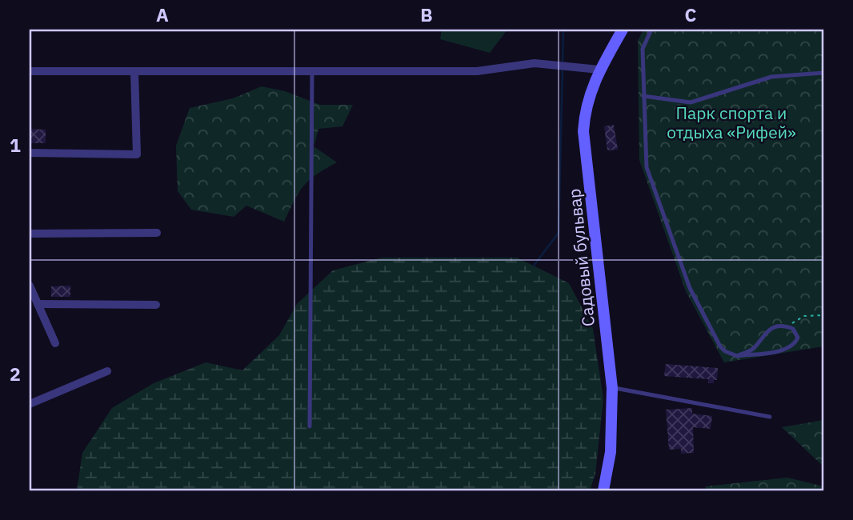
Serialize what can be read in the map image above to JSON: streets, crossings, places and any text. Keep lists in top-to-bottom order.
{
  "streets": {
    "street": ["Садовый бульвар"]
  },
  "parks": ["Парк спорта и отдыха «Рифей»"],
  "grid": {
    "columns": ["A", "B", "C"],
    "rows": ["1", "2"]
  }
}
